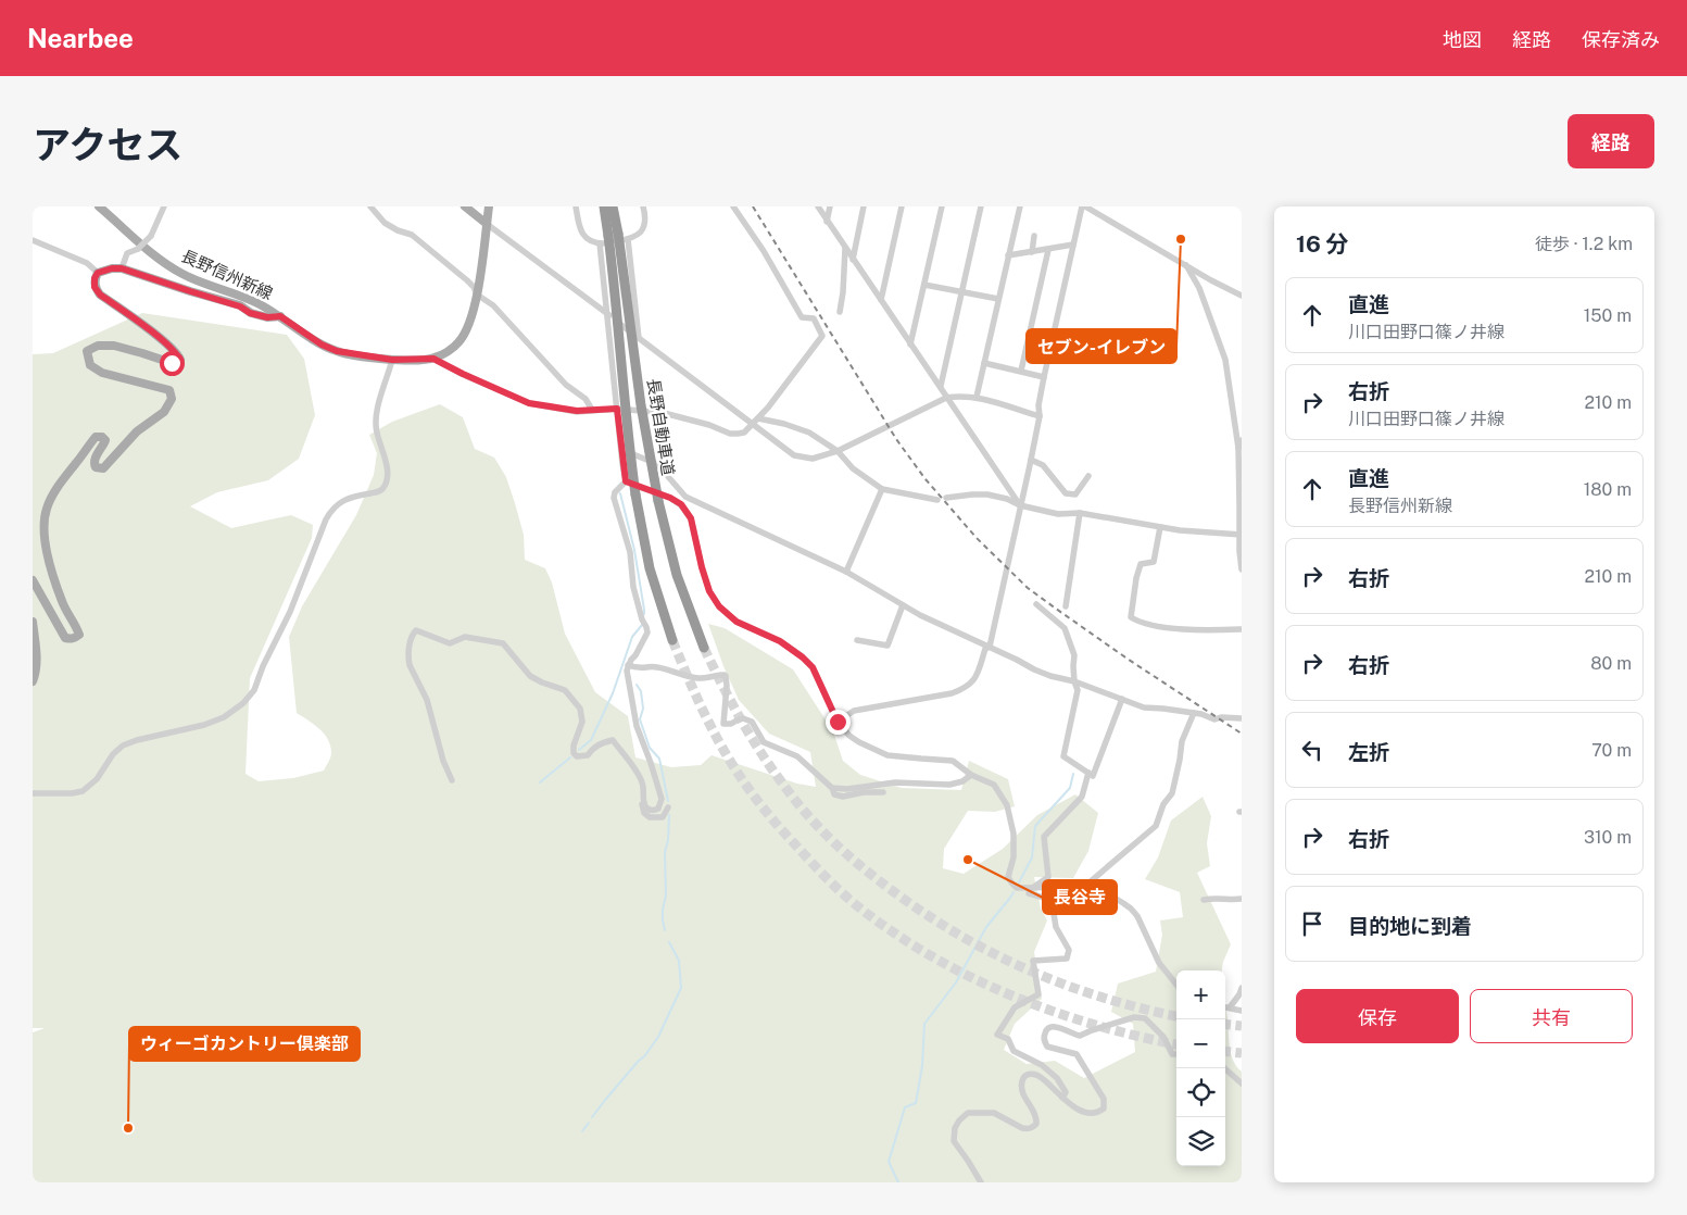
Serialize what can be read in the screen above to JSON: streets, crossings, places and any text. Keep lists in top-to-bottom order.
{
  "streets": {
    "highway": ["長野自動車道"],
    "main road": ["長野信州新線"]
  },
  "places": ["セブン-イレブン", "長谷寺", "ウィーゴカントリー倶楽部"],
  "page": {
    "header": "Nearbee",
    "nav": ["地図", "経路", "保存済み"],
    "title": "アクセス",
    "buttons": [
      "経路",
      ["保存", "共有"]
    ],
    "heading": ["16 分", "徒歩 · 1.2 km"],
    "list": [
      ["直進", "川口田野口篠ノ井線", "150 m"],
      ["右折", "川口田野口篠ノ井線", "210 m"],
      ["直進", "長野信州新線", "180 m"],
      ["右折", "210 m"],
      ["右折", "80 m"],
      ["左折", "70 m"],
      ["右折", "310 m"],
      "目的地に到着"
    ],
    "map_buttons": ["+", "−"]
  }
}
